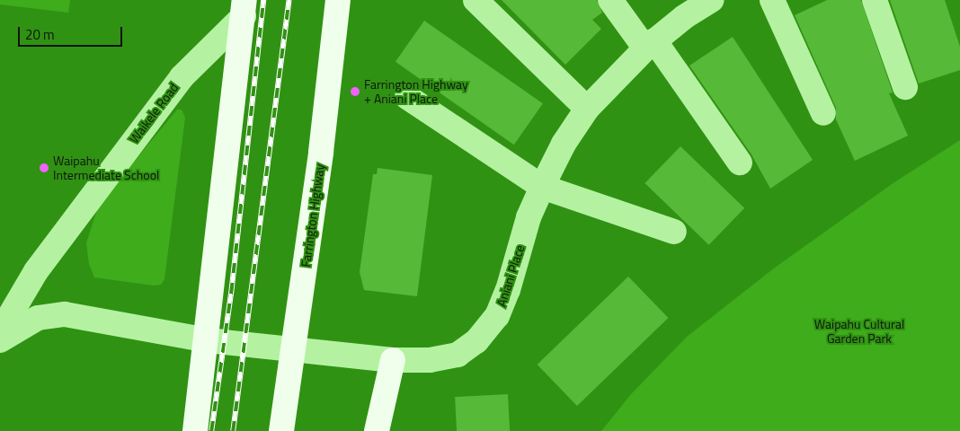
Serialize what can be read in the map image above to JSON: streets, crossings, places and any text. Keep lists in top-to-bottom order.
{
  "streets": {
    "main road": ["Farrington Highway"],
    "street": ["Waikele Road", "Aniani Place"]
  },
  "crossings": [
    ["Farrington Highway", "Aniani Place"]
  ],
  "parks": ["Waipahu Cultural Garden Park"],
  "places": ["Farrington Highway + Aniani Place", "Waipahu Intermediate School"],
  "scale_bar": "20 m"
}
